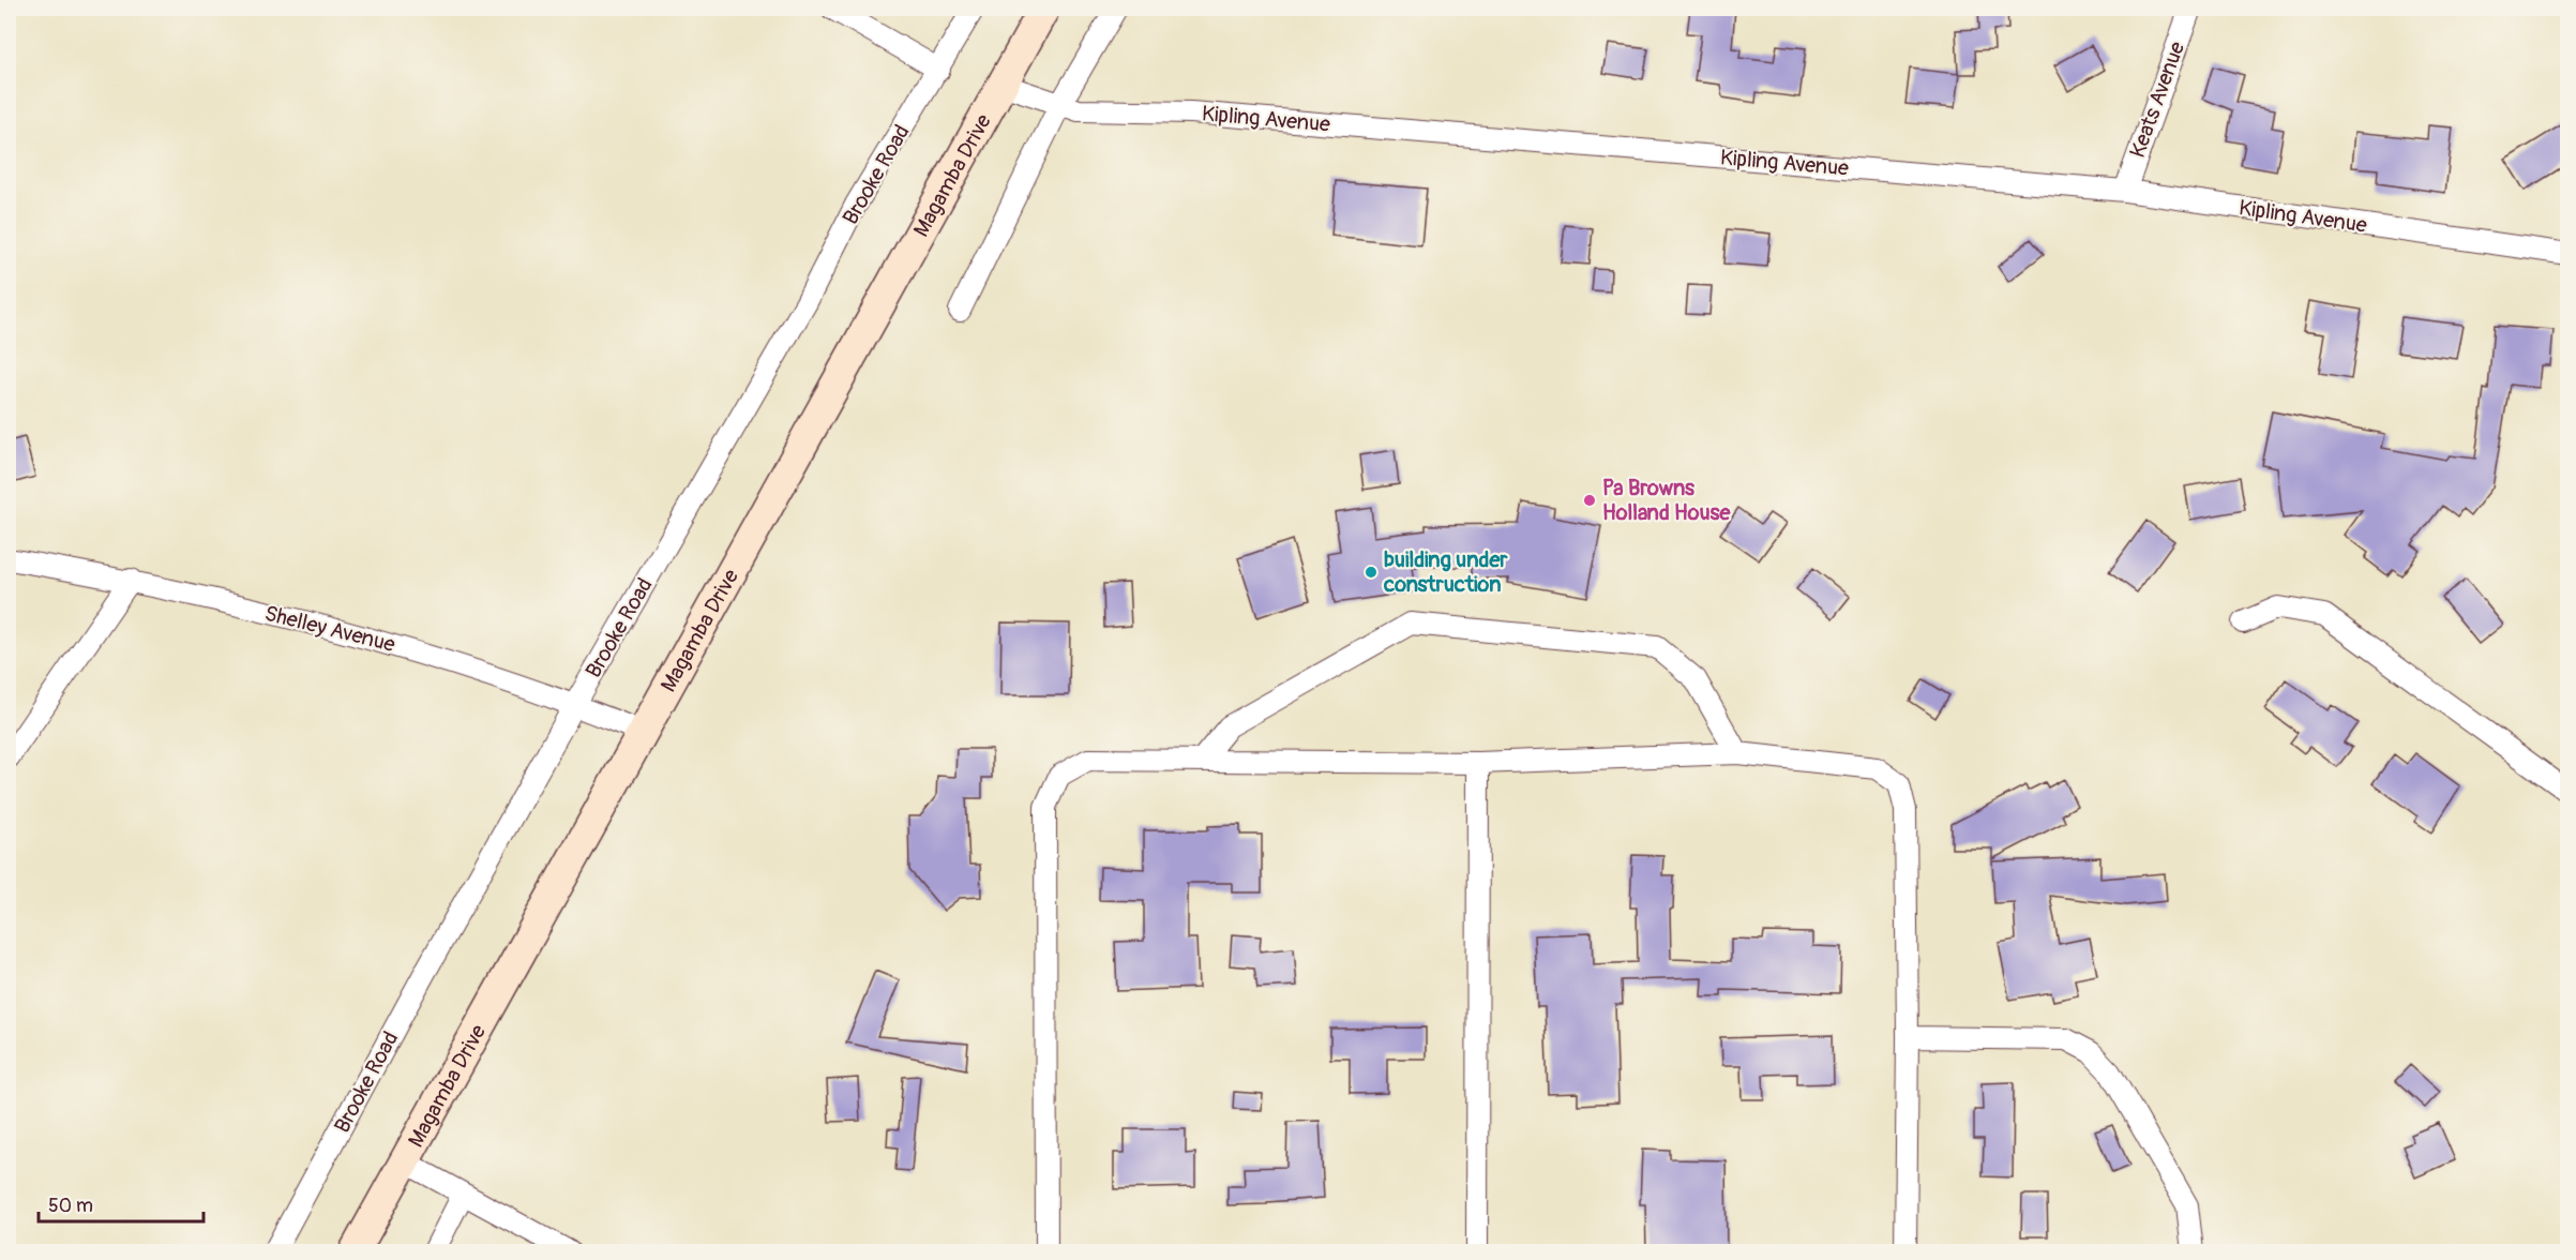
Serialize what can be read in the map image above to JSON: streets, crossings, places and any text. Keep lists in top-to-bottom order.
{
  "streets": {
    "street": [
      "Keats Avenue",
      "Kipling Avenue",
      "Brooke Road",
      "Magamba Drive",
      "Shelley Avenue"
    ]
  },
  "crossings": [
    ["Keats Avenue", "Kipling Avenue"],
    ["Kipling Avenue", "Magamba Drive"],
    ["Brooke Road", "Shelley Avenue"],
    ["Magamba Drive", "Shelley Avenue"]
  ],
  "places": ["Pa Browns Holland House", "building under construction"],
  "scale_bar": "50 m"
}
